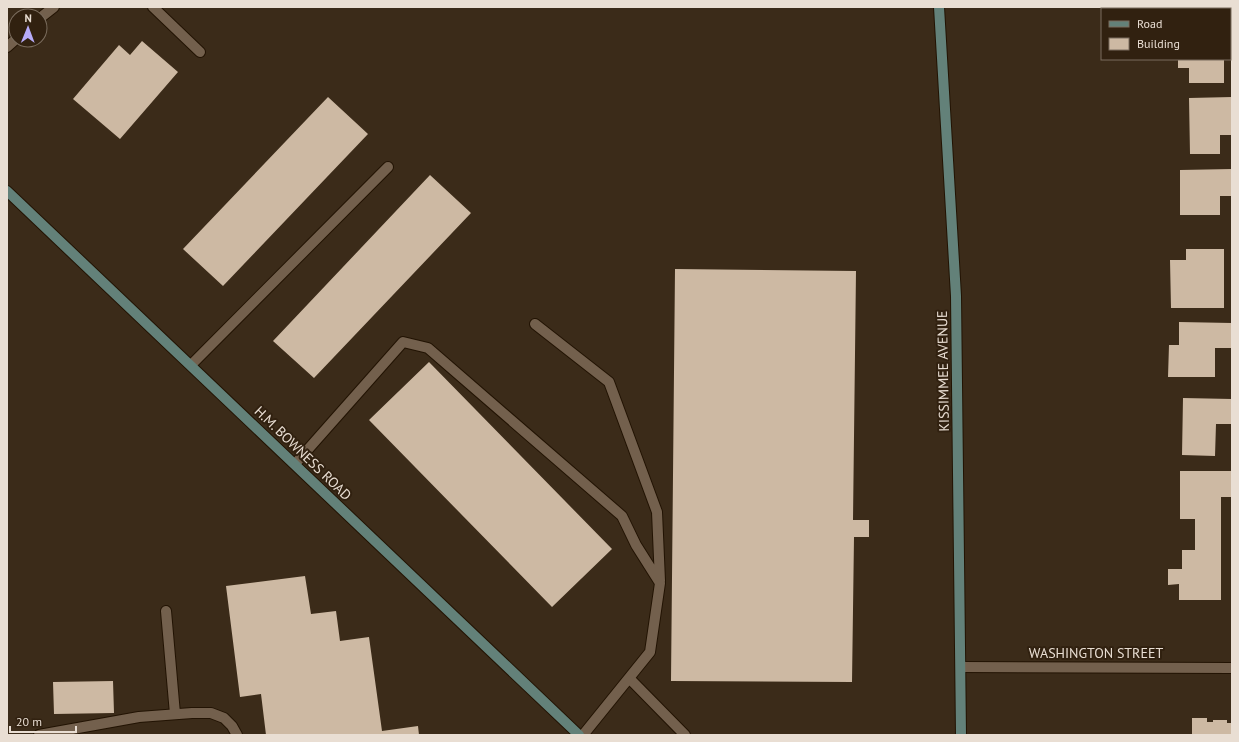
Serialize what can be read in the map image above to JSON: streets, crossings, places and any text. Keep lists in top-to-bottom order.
{
  "streets": {
    "main road": ["KISSIMMEE AVENUE", "H.M. BOWNESS ROAD"],
    "street": ["WASHINGTON STREET"]
  },
  "crossings": [
    ["KISSIMMEE AVENUE", "WASHINGTON STREET"]
  ],
  "legend": ["Road", "Building"],
  "scale_bar": "20 m",
  "north": "top"
}
